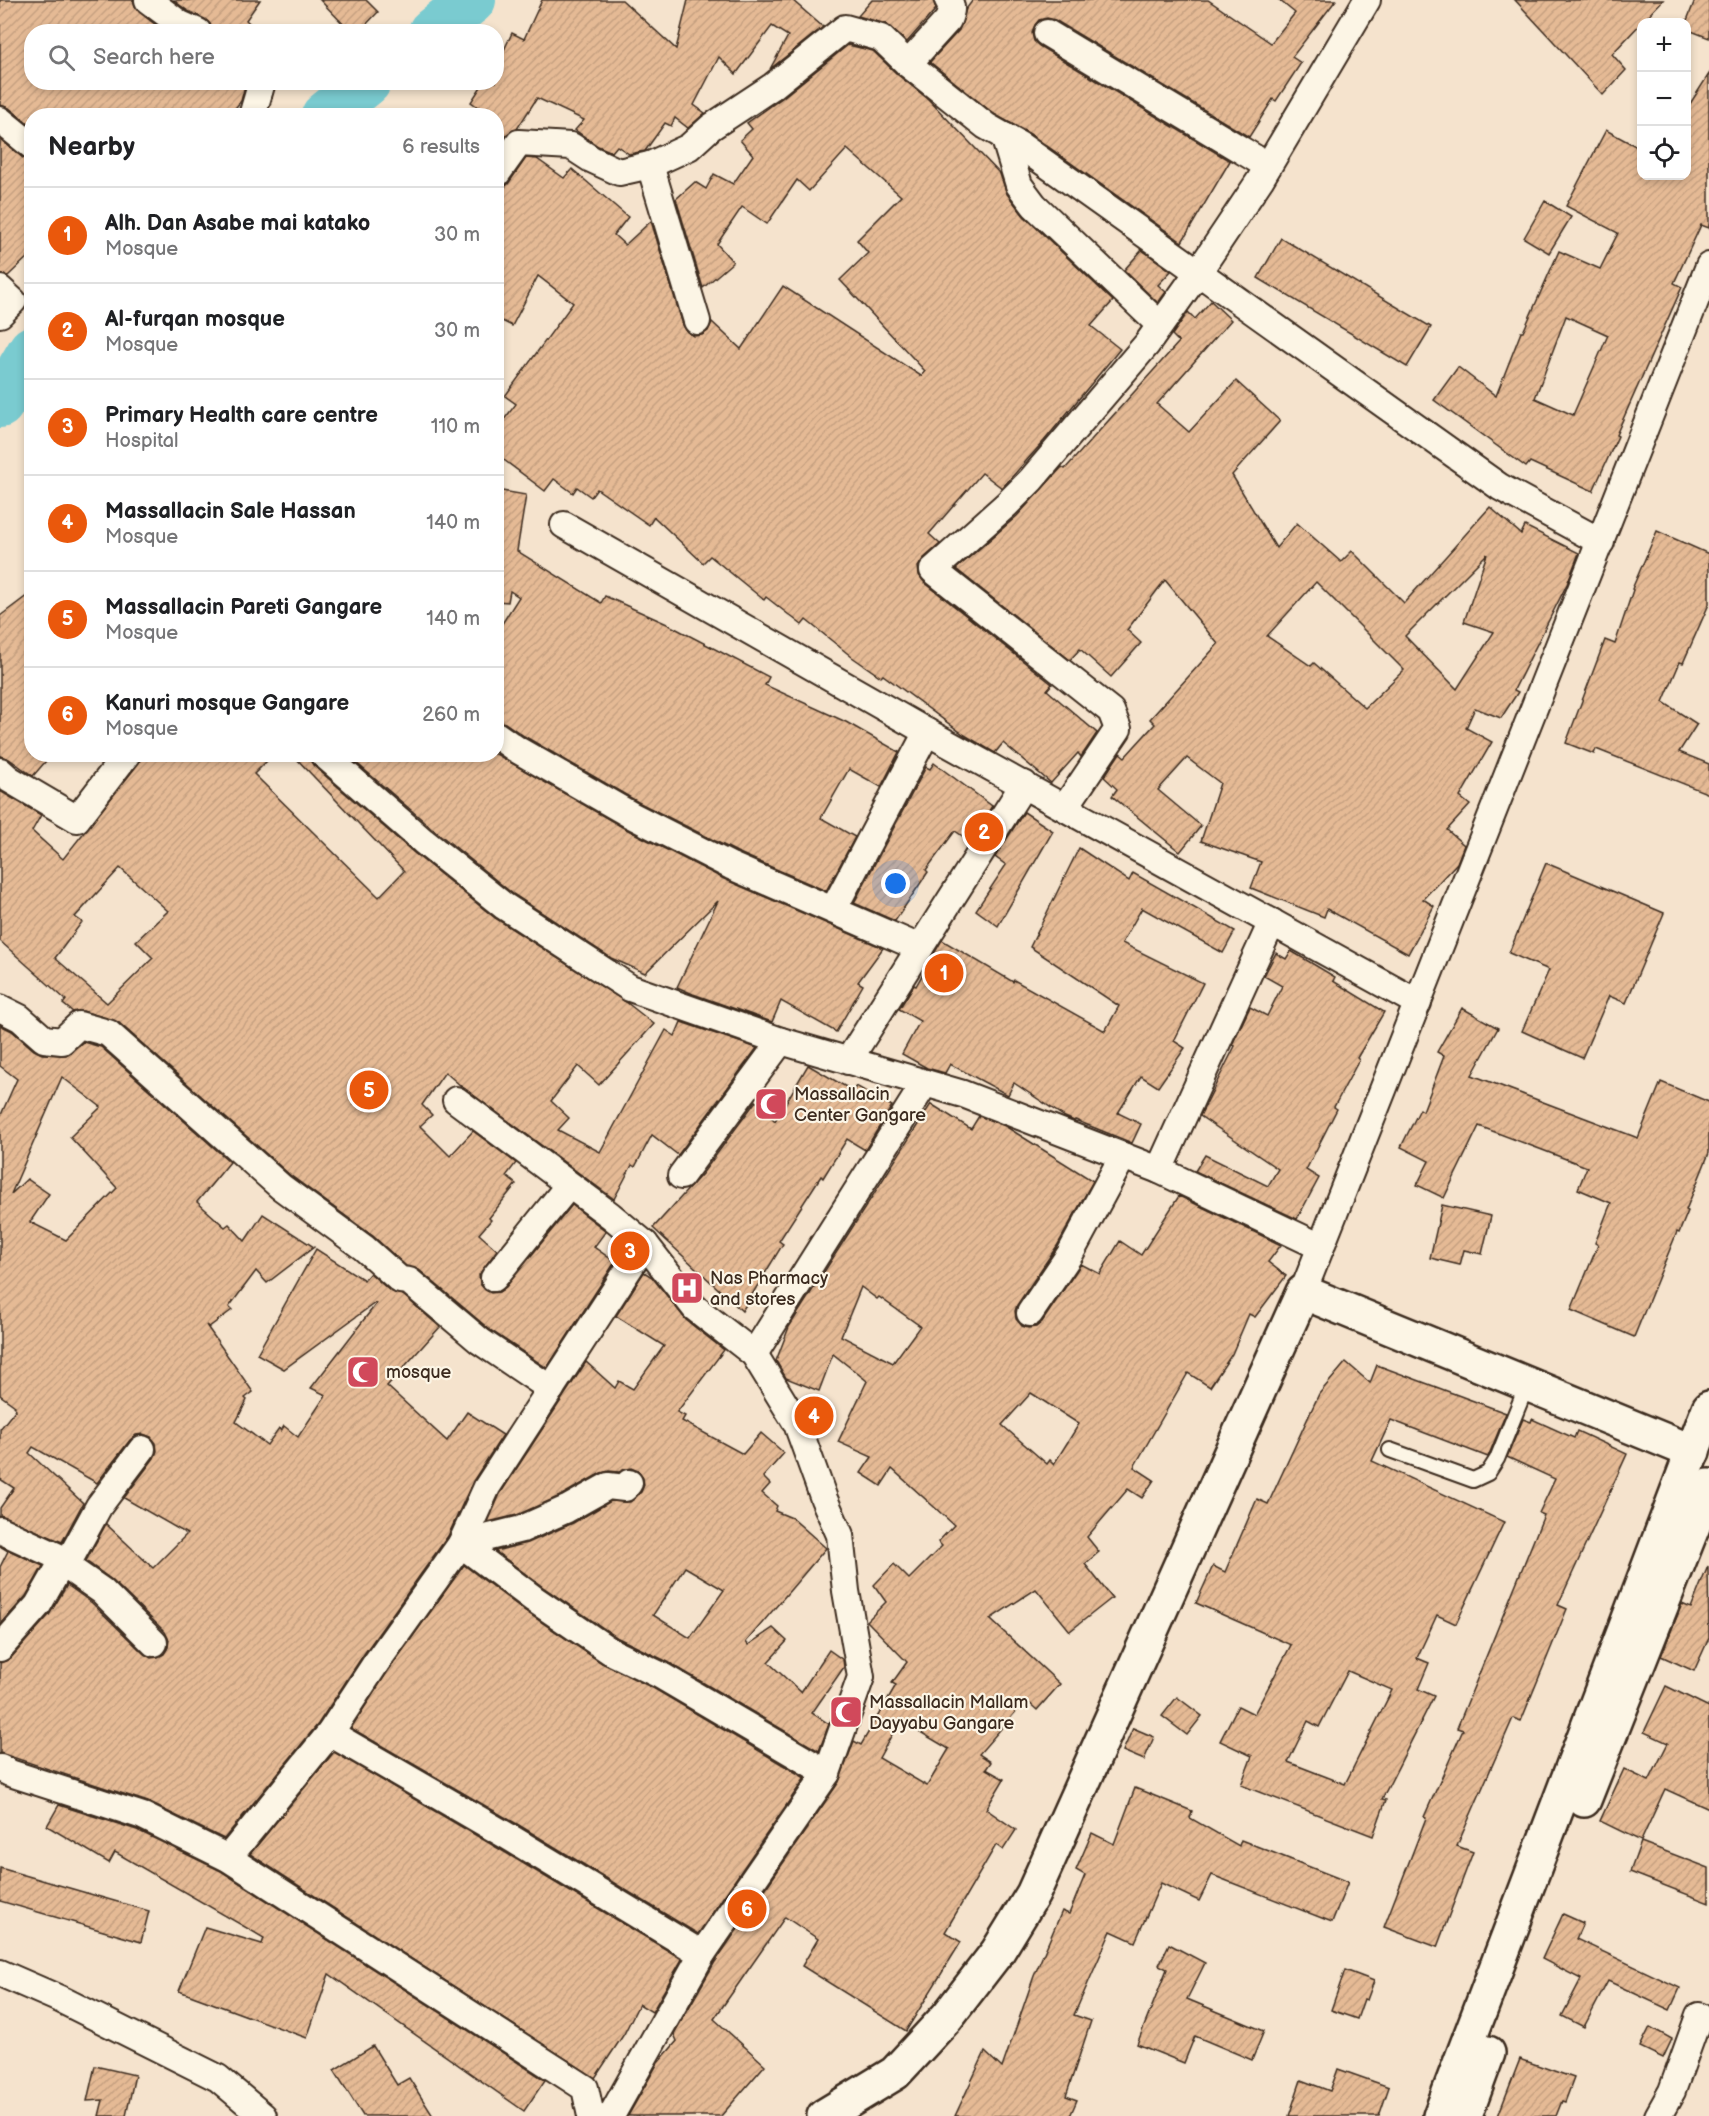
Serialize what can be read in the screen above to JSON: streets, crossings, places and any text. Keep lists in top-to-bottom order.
{
  "places": {
    "mosque": ["Massallacin Center Gangare", "mosque", "Massallacin Mallam Dayyabu Gangare"],
    "hospital": ["Nas Pharmacy and stores"]
  },
  "page": {
    "map_buttons": ["+", "−"],
    "search": "Search here",
    "heading": ["Nearby", "6 results"],
    "list": [
      {
        "mark": "1",
        "name": "Alh. Dan Asabe mai katako",
        "note": "Mosque",
        "value": "30 m"
      },
      {
        "mark": "2",
        "name": "Al-furqan mosque",
        "note": "Mosque",
        "value": "30 m"
      },
      {
        "mark": "3",
        "name": "Primary Health care centre",
        "note": "Hospital",
        "value": "110 m"
      },
      {
        "mark": "4",
        "name": "Massallacin Sale Hassan",
        "note": "Mosque",
        "value": "140 m"
      },
      {
        "mark": "5",
        "name": "Massallacin Pareti Gangare",
        "note": "Mosque",
        "value": "140 m"
      },
      {
        "mark": "6",
        "name": "Kanuri mosque Gangare",
        "note": "Mosque",
        "value": "260 m"
      }
    ],
    "pins": [
      "2",
      "1",
      "5",
      "3",
      "4",
      "6"
    ]
  }
}
